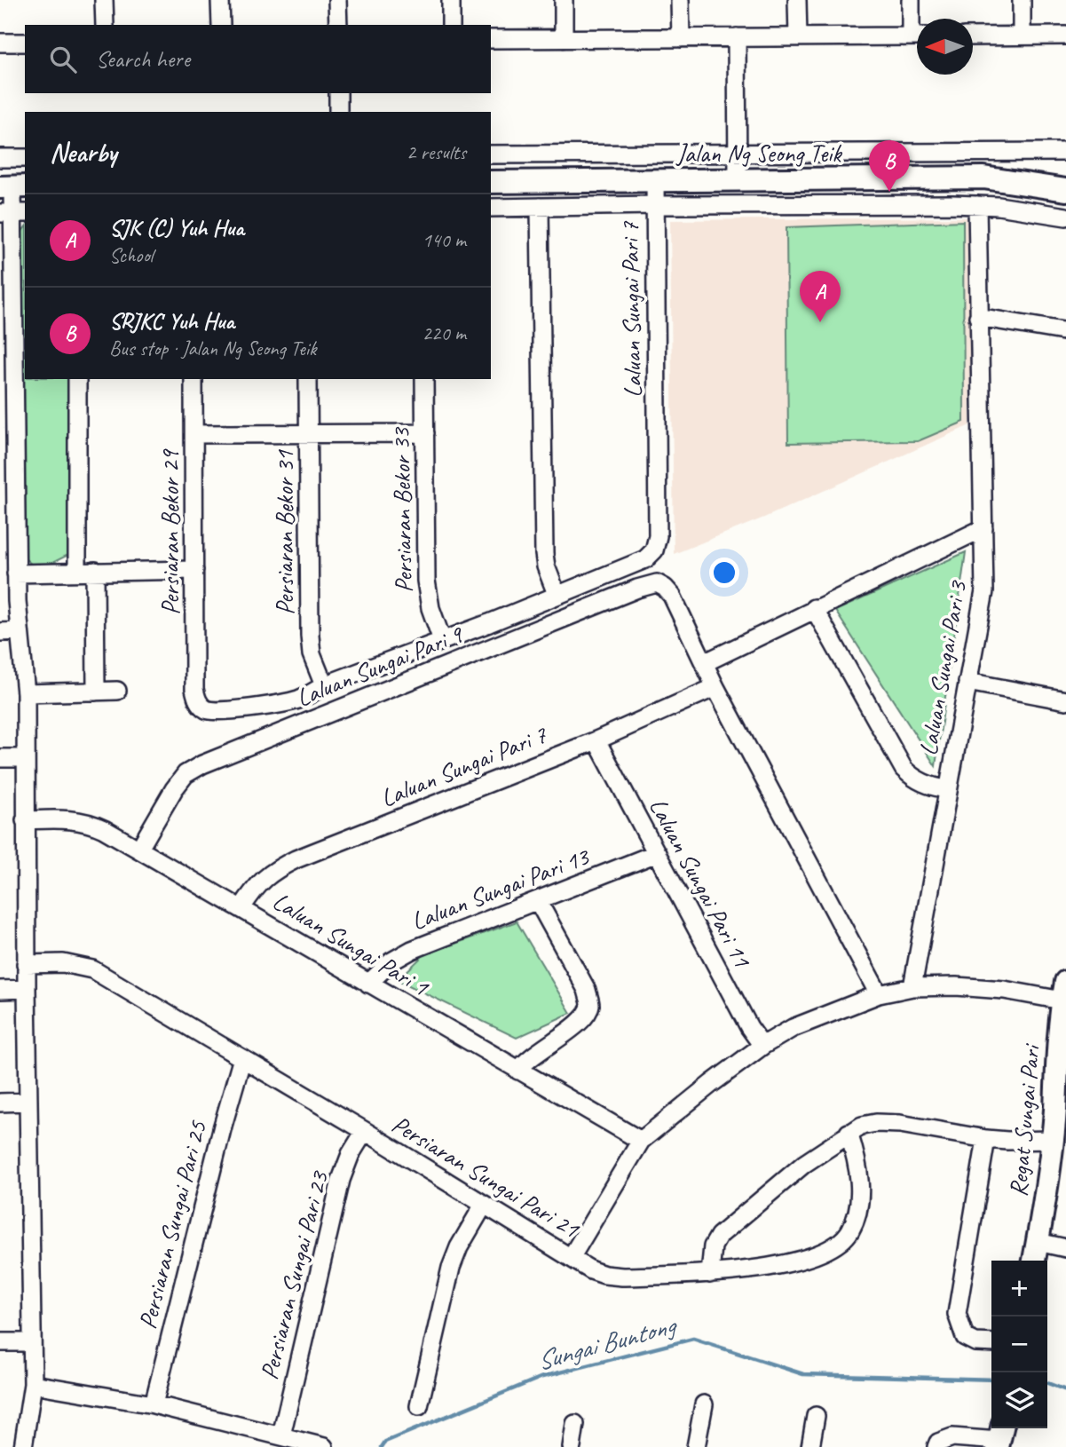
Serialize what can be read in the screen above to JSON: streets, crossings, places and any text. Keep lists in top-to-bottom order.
{
  "streets": {
    "main road": ["Jalan Ng Seong Teik", "Regat Sungai Pari"],
    "street": [
      "Laluan Sungai Pari 7",
      "Persiaran Bekor 33",
      "Persiaran Bekor 29",
      "Persiaran Bekor 31",
      "Laluan Sungai Pari 9",
      "Laluan Sungai Pari 3",
      "Laluan Sungai Pari 11",
      "Laluan Sungai Pari 13",
      "Laluan Sungai Pari 1",
      "Persiaran Sungai Pari 21",
      "Persiaran Sungai Pari 25",
      "Persiaran Sungai Pari 23"
    ]
  },
  "crossings": [
    ["Jalan Ng Seong Teik", "Laluan Sungai Pari 7"],
    ["Jalan Ng Seong Teik", "Laluan Sungai Pari 3"],
    ["Laluan Sungai Pari 7", "Laluan Sungai Pari 11"],
    ["Laluan Sungai Pari 7", "Laluan Sungai Pari 1"],
    ["Persiaran Bekor 29", "Persiaran Bekor 31"],
    ["Laluan Sungai Pari 9", "Laluan Sungai Pari 1"],
    ["Laluan Sungai Pari 11", "Laluan Sungai Pari 13"],
    ["Laluan Sungai Pari 13", "Laluan Sungai Pari 1"],
    ["Persiaran Sungai Pari 21", "Persiaran Sungai Pari 25"],
    ["Persiaran Sungai Pari 21", "Persiaran Sungai Pari 23"]
  ],
  "water": ["Sungai Buntong"],
  "north": "left",
  "page": {
    "search": "Search here",
    "heading": ["Nearby", "2 results"],
    "pins": ["B", "A"],
    "list": [
      {
        "mark": "A",
        "name": "SJK (C) Yuh Hua",
        "note": "School",
        "value": "140 m"
      },
      {
        "mark": "B",
        "name": "SRJKC Yuh Hua",
        "note": "Bus stop · Jalan Ng Seong Teik",
        "value": "220 m"
      }
    ],
    "map_buttons": ["+", "−"]
  }
}
